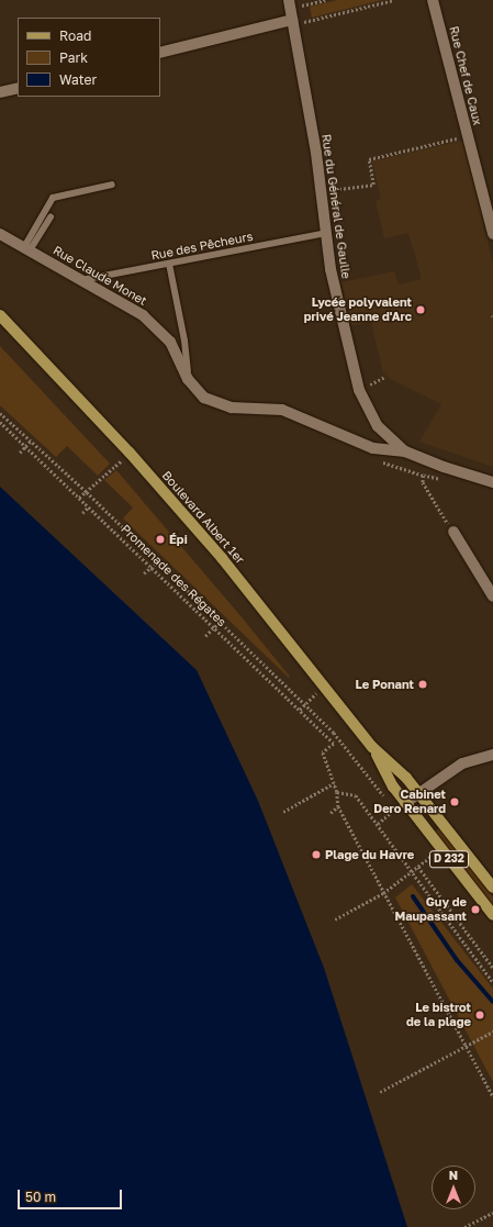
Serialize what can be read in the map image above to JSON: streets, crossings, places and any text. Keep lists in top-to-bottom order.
{
  "streets": {
    "main road": ["Boulevard Albert 1er", "D 232"],
    "street": ["Rue Chef de Caux", "Rue du Général de Gaulle", "Rue Claude Monet"],
    "lane": ["Rue des Pêcheurs"],
    "path": ["Promenade des Régates"]
  },
  "crossings": [
    ["Rue du Général de Gaulle", "Rue des Pêcheurs"],
    ["Rue du Général de Gaulle", "Rue Claude Monet"],
    ["Rue des Pêcheurs", "Rue Claude Monet"]
  ],
  "places": [
    "Lycée polyvalent privé Jeanne d'Arc",
    "Épi",
    "Le Ponant",
    "Cabinet Dero Renard",
    "Plage du Havre",
    "Guy de Maupassant",
    "Le bistrot de la plage"
  ],
  "legend": ["Road", "Park", "Water"],
  "scale_bar": "50 m",
  "north": "top"
}
